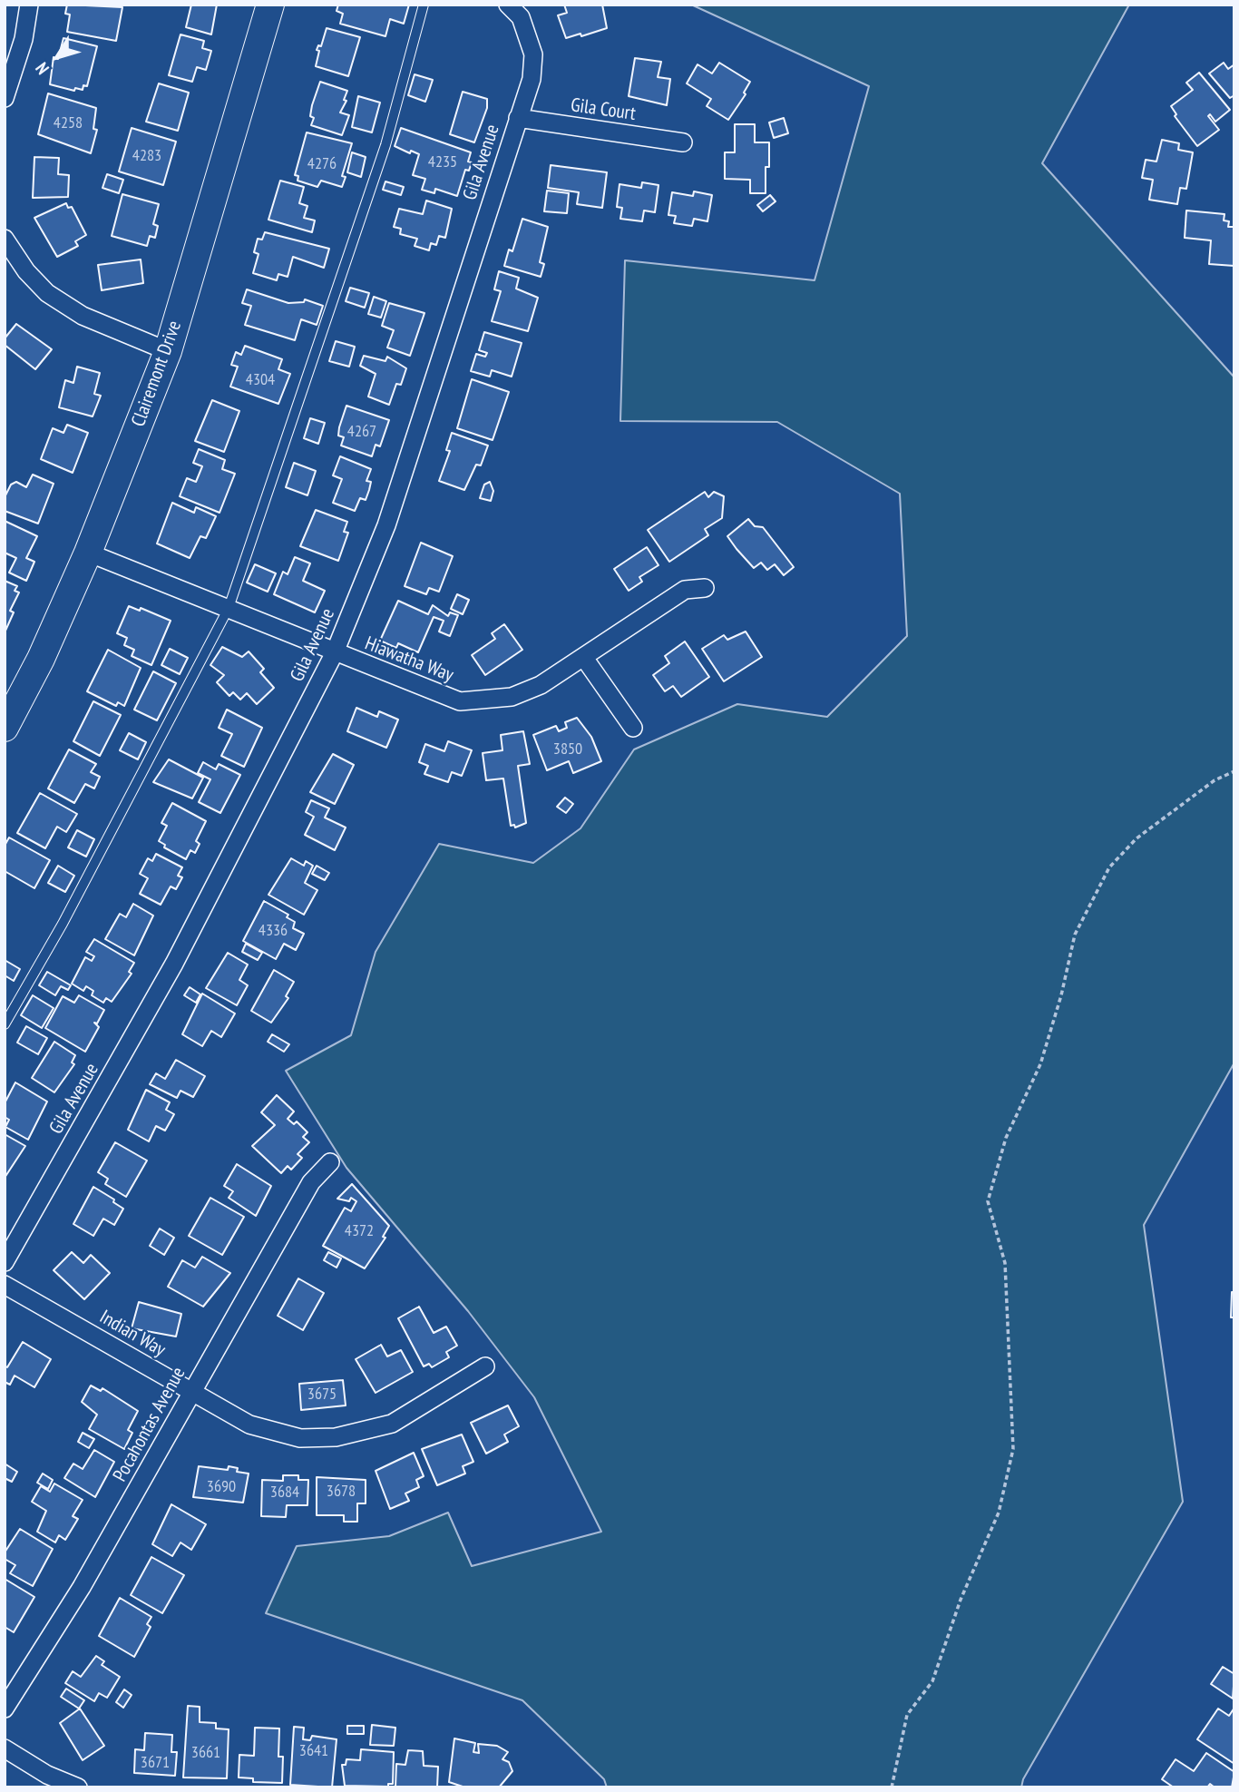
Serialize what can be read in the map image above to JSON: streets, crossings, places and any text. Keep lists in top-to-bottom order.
{
  "streets": {
    "main road": ["Clairemont Drive"],
    "street": [
      "Gila Court",
      "Gila Avenue",
      "Hiawatha Way",
      "Indian Way",
      "Pocahontas Avenue"
    ]
  },
  "crossings": [
    ["Gila Court", "Gila Avenue"],
    ["Gila Avenue", "Hiawatha Way"],
    ["Clairemont Drive", "Hiawatha Way"],
    ["Indian Way", "Pocahontas Avenue"]
  ],
  "house_numbers": [
    "4258",
    "4283",
    "4235",
    "4276",
    "4304",
    "4267",
    "3850",
    "4336",
    "4372",
    "3675",
    "3690",
    "3678",
    "3684",
    "3641",
    "3661",
    "3671"
  ],
  "north": "bottom left"
}
